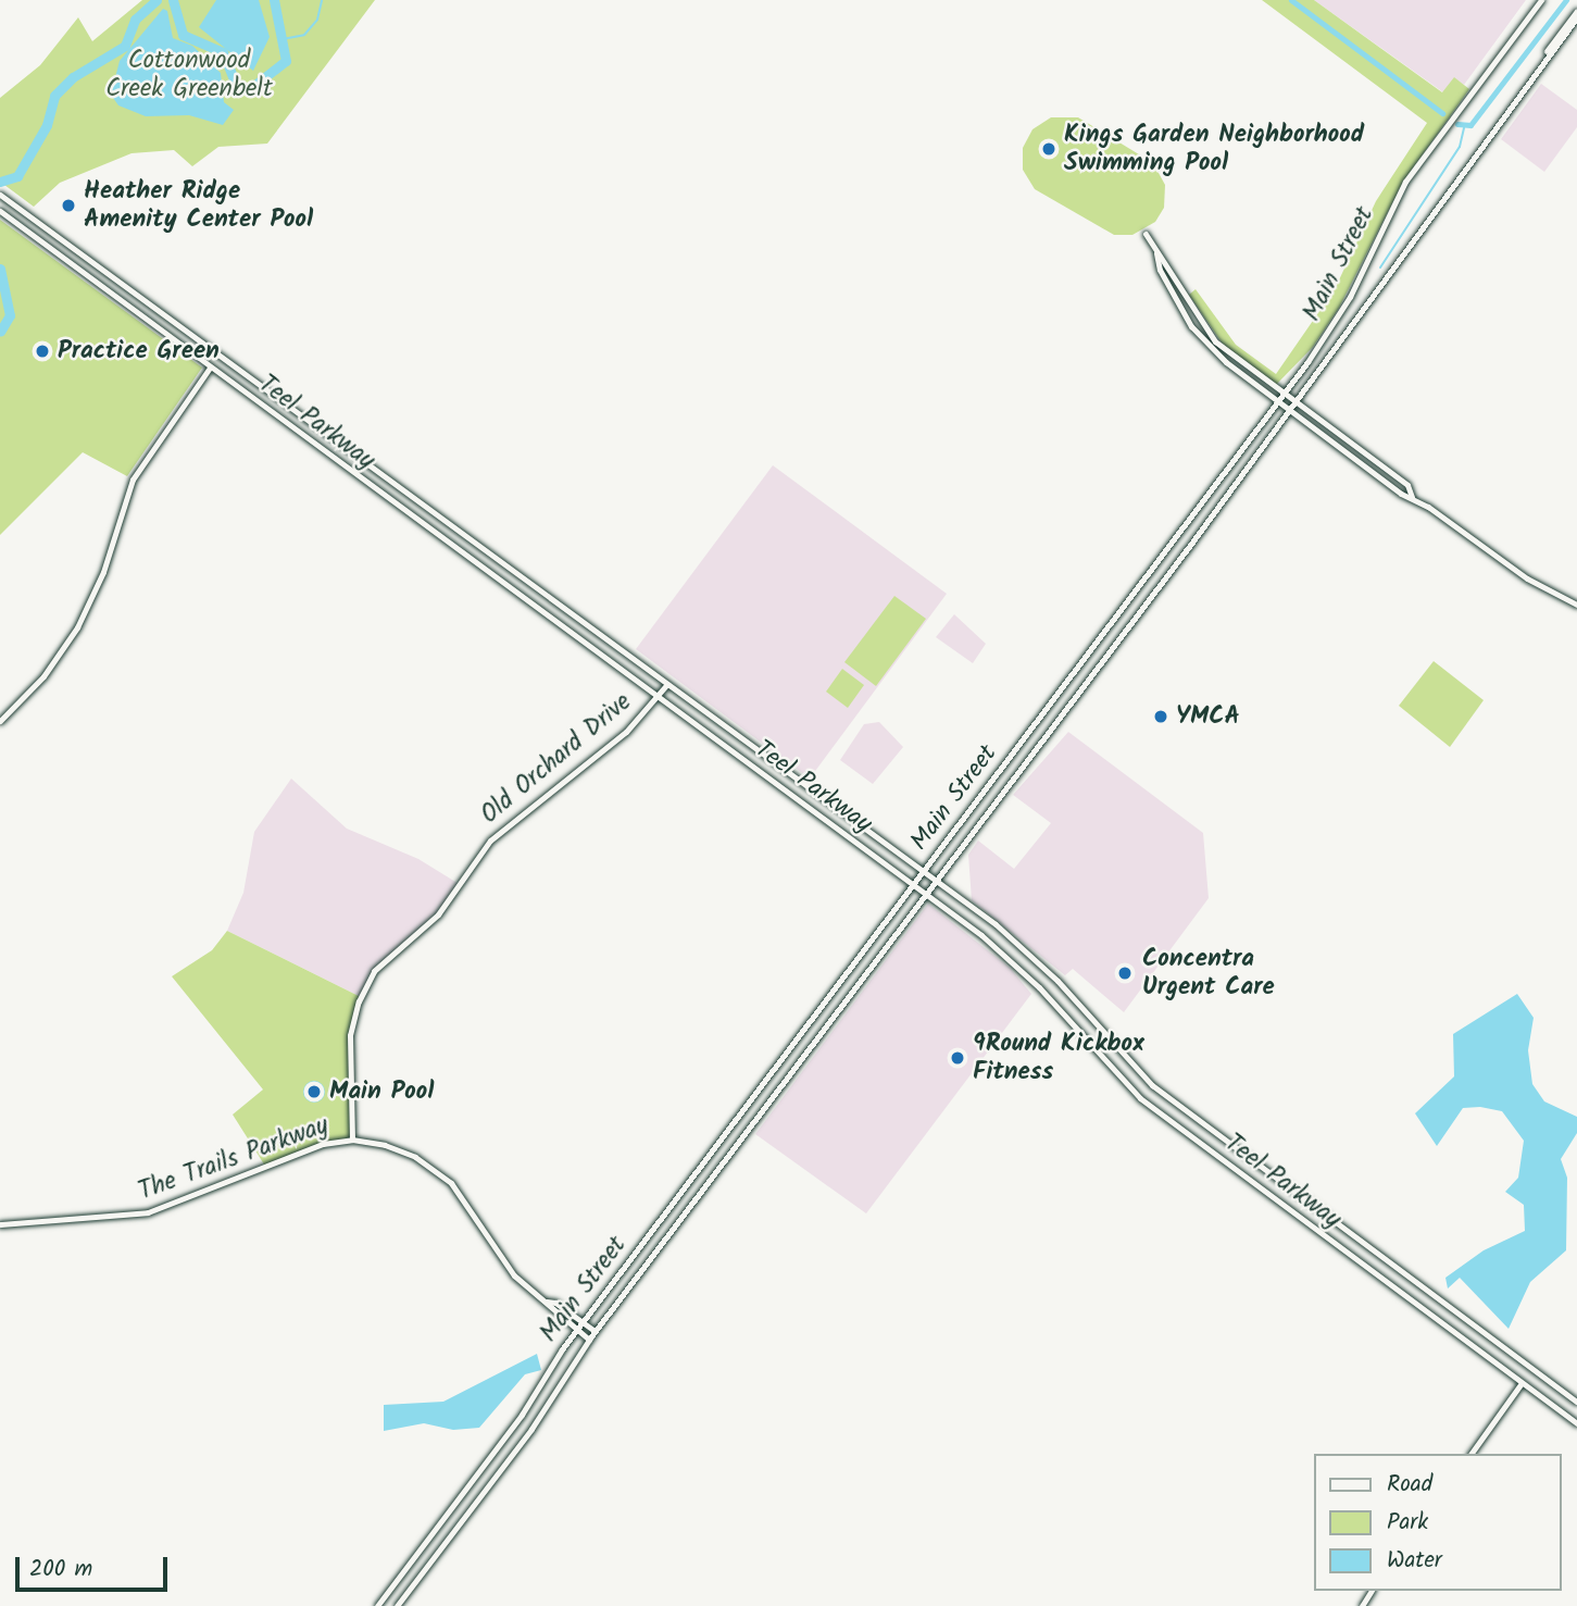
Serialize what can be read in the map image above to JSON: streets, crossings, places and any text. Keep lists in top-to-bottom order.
{
  "streets": {
    "main road": [
      "Main Street",
      "Teel Parkway",
      "Old Orchard Drive",
      "The Trails Parkway"
    ]
  },
  "crossings": [
    ["Main Street", "Teel Parkway"],
    ["Main Street", "The Trails Parkway"],
    ["Teel Parkway", "Old Orchard Drive"],
    ["Old Orchard Drive", "The Trails Parkway"]
  ],
  "parks": ["Cottonwood Creek Greenbelt"],
  "places": [
    "Kings Garden Neighborhood Swimming Pool",
    "Heather Ridge Amenity Center Pool",
    "Practice Green",
    "YMCA",
    "Concentra Urgent Care",
    "9Round Kickbox Fitness",
    "Main Pool"
  ],
  "legend": ["Road", "Park", "Water"],
  "scale_bar": "200 m"
}
